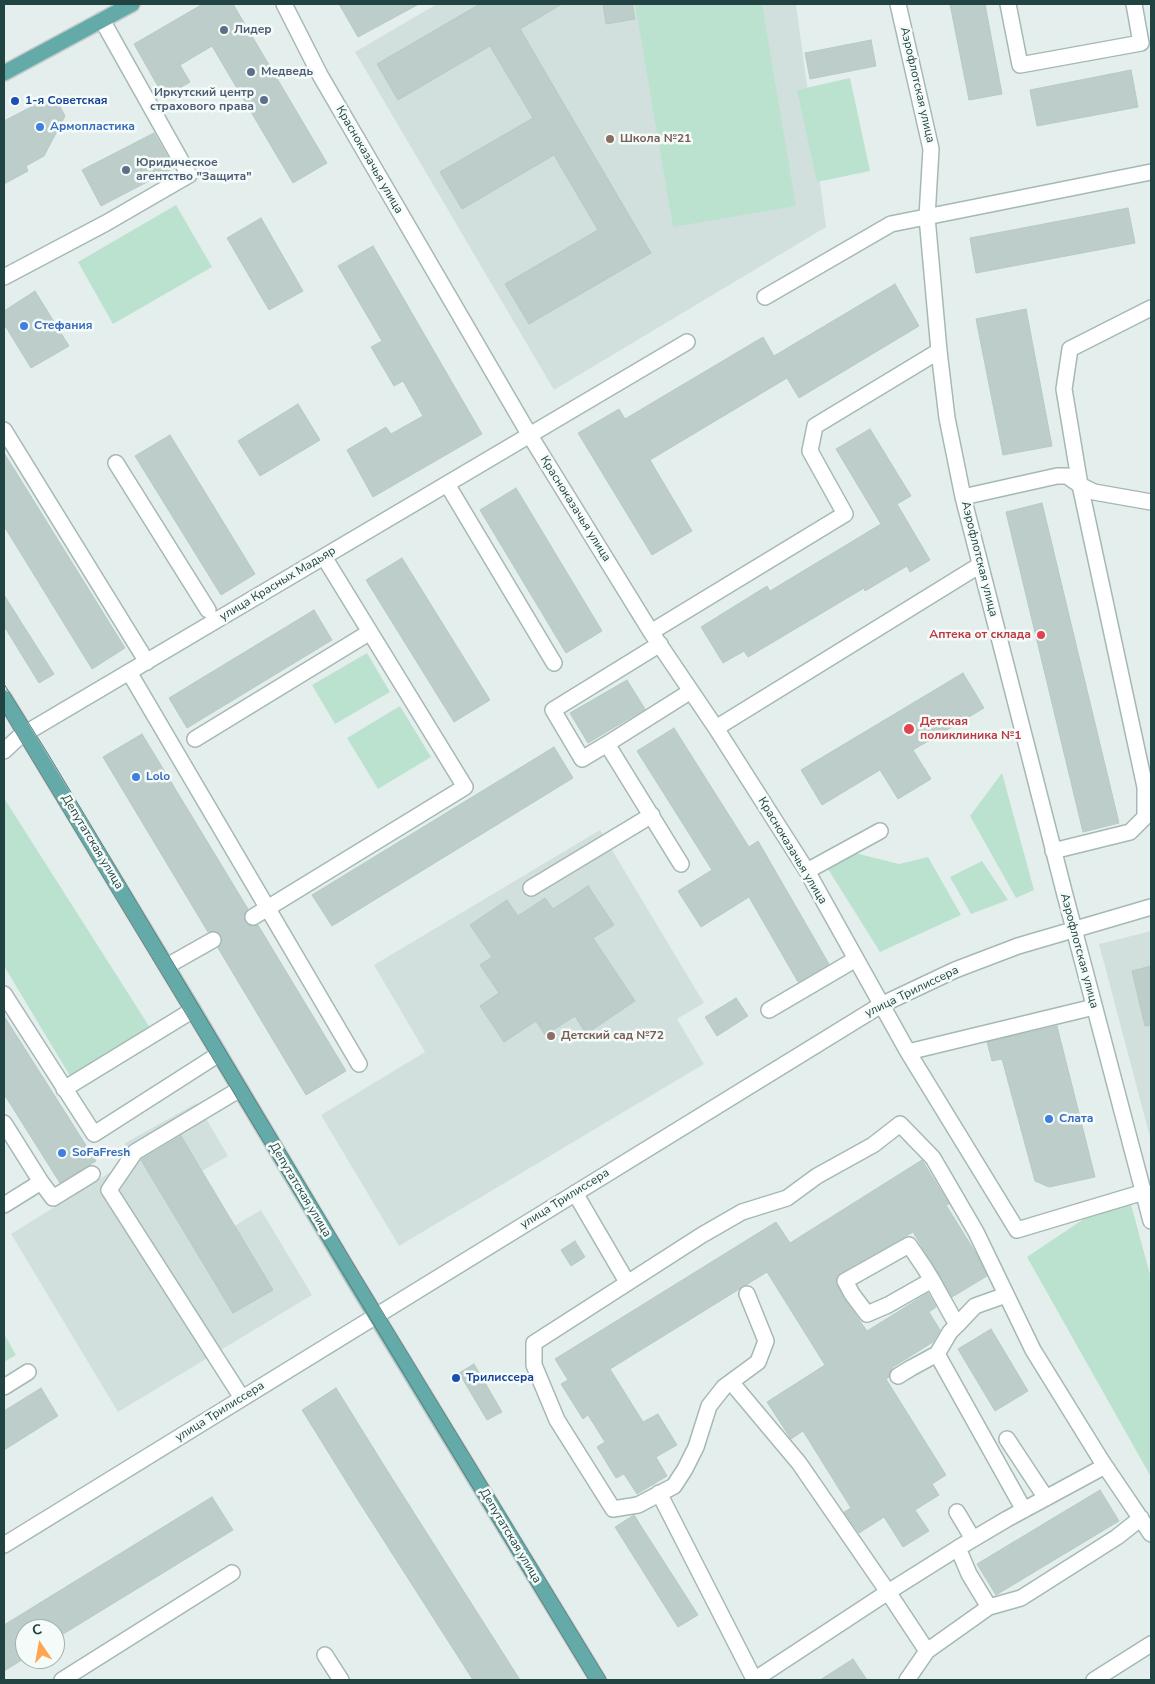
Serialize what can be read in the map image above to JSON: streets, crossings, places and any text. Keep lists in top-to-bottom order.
{
  "streets": {
    "main road": ["Депутатская улица"],
    "street": [
      "Аэрофлотская улица",
      "Красноказачья улица",
      "улица Красных Мадьяр",
      "улица Трилиссера"
    ]
  },
  "crossings": [
    ["Аэрофлотская улица", "Красноказачья улица"],
    ["Аэрофлотская улица", "улица Трилиссера"],
    ["Красноказачья улица", "улица Красных Мадьяр"],
    ["Красноказачья улица", "улица Трилиссера"],
    ["улица Красных Мадьяр", "Депутатская улица"],
    ["Депутатская улица", "улица Трилиссера"]
  ],
  "places": [
    "Лидер",
    "Медведь",
    "Иркутский центр страхового права",
    "1-я Советская",
    "Армопластика",
    "Школа №21",
    "Юридическое агентство \"Защита\"",
    "Стефания",
    "Аптека от склада",
    "Детская поликлиника №1",
    "Lolo",
    "Детский сад №72",
    "Слата",
    "SoFaFresh",
    "Трилиссера"
  ],
  "north": "top"
}
